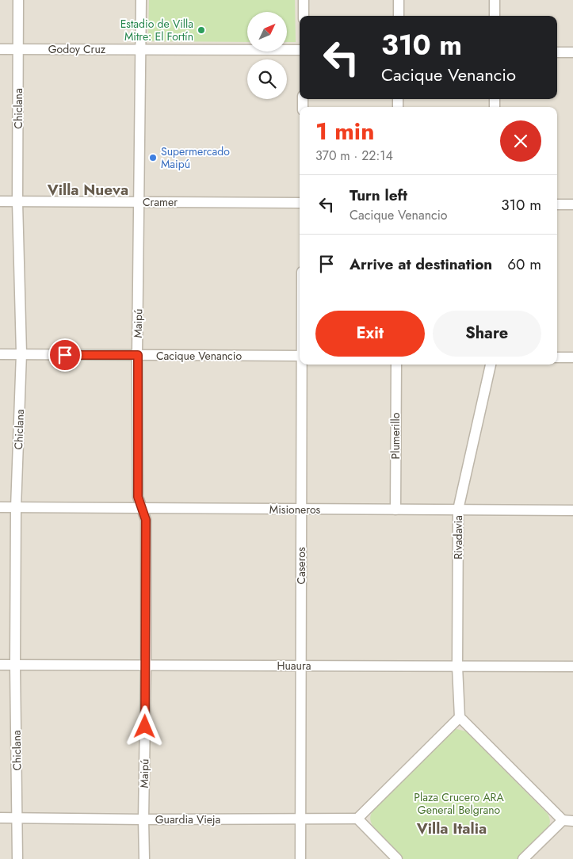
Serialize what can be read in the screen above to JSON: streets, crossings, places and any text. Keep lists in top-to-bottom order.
{
  "streets": {
    "street": [
      "Godoy Cruz",
      "Chiclana",
      "Cramer",
      "Maipú",
      "Cacique Venancio",
      "Plumerillo",
      "Misioneros",
      "Rivadavia",
      "Caseros",
      "Huaura",
      "Guardia Vieja"
    ]
  },
  "crossings": [
    ["Godoy Cruz", "Chiclana"],
    ["Godoy Cruz", "Maipú"],
    ["Chiclana", "Cramer"],
    ["Chiclana", "Cacique Venancio"],
    ["Chiclana", "Misioneros"],
    ["Chiclana", "Huaura"],
    ["Chiclana", "Guardia Vieja"],
    ["Cramer", "Maipú"],
    ["Maipú", "Cacique Venancio"],
    ["Maipú", "Misioneros"],
    ["Maipú", "Huaura"],
    ["Maipú", "Guardia Vieja"],
    ["Plumerillo", "Misioneros"],
    ["Misioneros", "Rivadavia"],
    ["Misioneros", "Caseros"],
    ["Rivadavia", "Huaura"],
    ["Caseros", "Huaura"],
    ["Caseros", "Guardia Vieja"]
  ],
  "districts": ["Villa Nueva", "Villa Italia"],
  "parks": ["Plaza Crucero ARA General Belgrano"],
  "places": ["Estadio de Villa Mitre: El Fortín", "Supermercado Maipú"],
  "north": "top right",
  "page": {
    "turn": ["310 m", "Cacique Venancio"],
    "heading": ["1 min", "370 m · 22:14"],
    "list": [
      {
        "name": "Turn left",
        "note": "Cacique Venancio",
        "value": "310 m"
      },
      {
        "name": "Arrive at destination",
        "value": "60 m"
      }
    ],
    "buttons": ["Exit", "Share"]
  }
}
